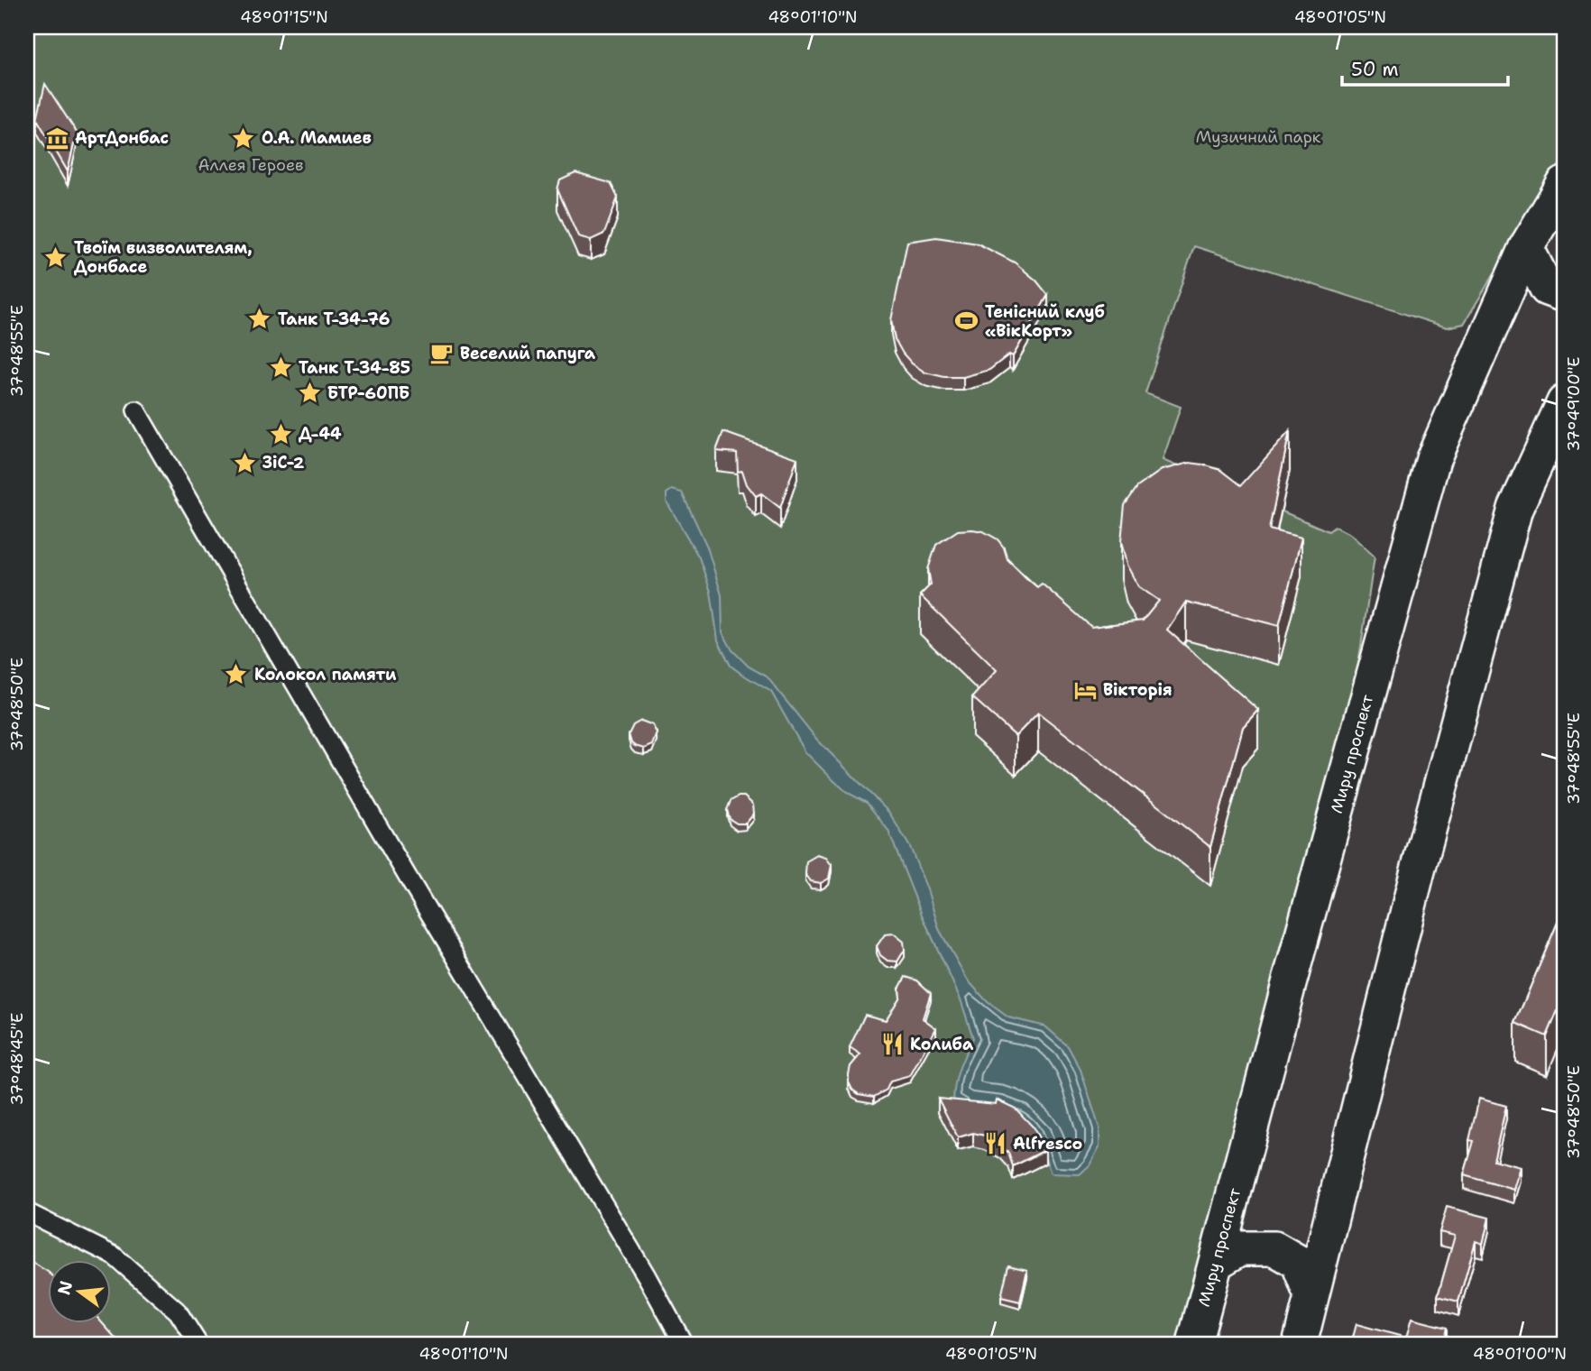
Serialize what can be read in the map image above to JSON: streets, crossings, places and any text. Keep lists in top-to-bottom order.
{
  "streets": {
    "main road": ["Миру проспект"]
  },
  "parks": ["Музичний парк", "Аллея Героев"],
  "places": {
    "museum": ["АртДонбас"],
    "place": [
      "О.А. Мамиев",
      "Твоїм визволителям, Донбасе",
      "Танк Т-34-76",
      "Танк Т-34-85",
      "БТР-60ПБ",
      "Д-44",
      "ЗіС-2",
      "Колокол памяти"
    ],
    "sports": ["Тенісний клуб «ВікКорт»"],
    "cafe": ["Веселий папуга"],
    "hotel": ["Вікторія"],
    "restaurant": ["Колиба", "Alfresco"]
  },
  "scale_bar": "50 m",
  "north": "left",
  "coordinates": [
    "48°01'15\"N",
    "48°01'10\"N",
    "48°01'05\"N",
    "37°48'55\"E",
    "37°49'00\"E",
    "37°48'50\"E",
    "37°48'45\"E",
    "48°01'00\"N"
  ]
}
